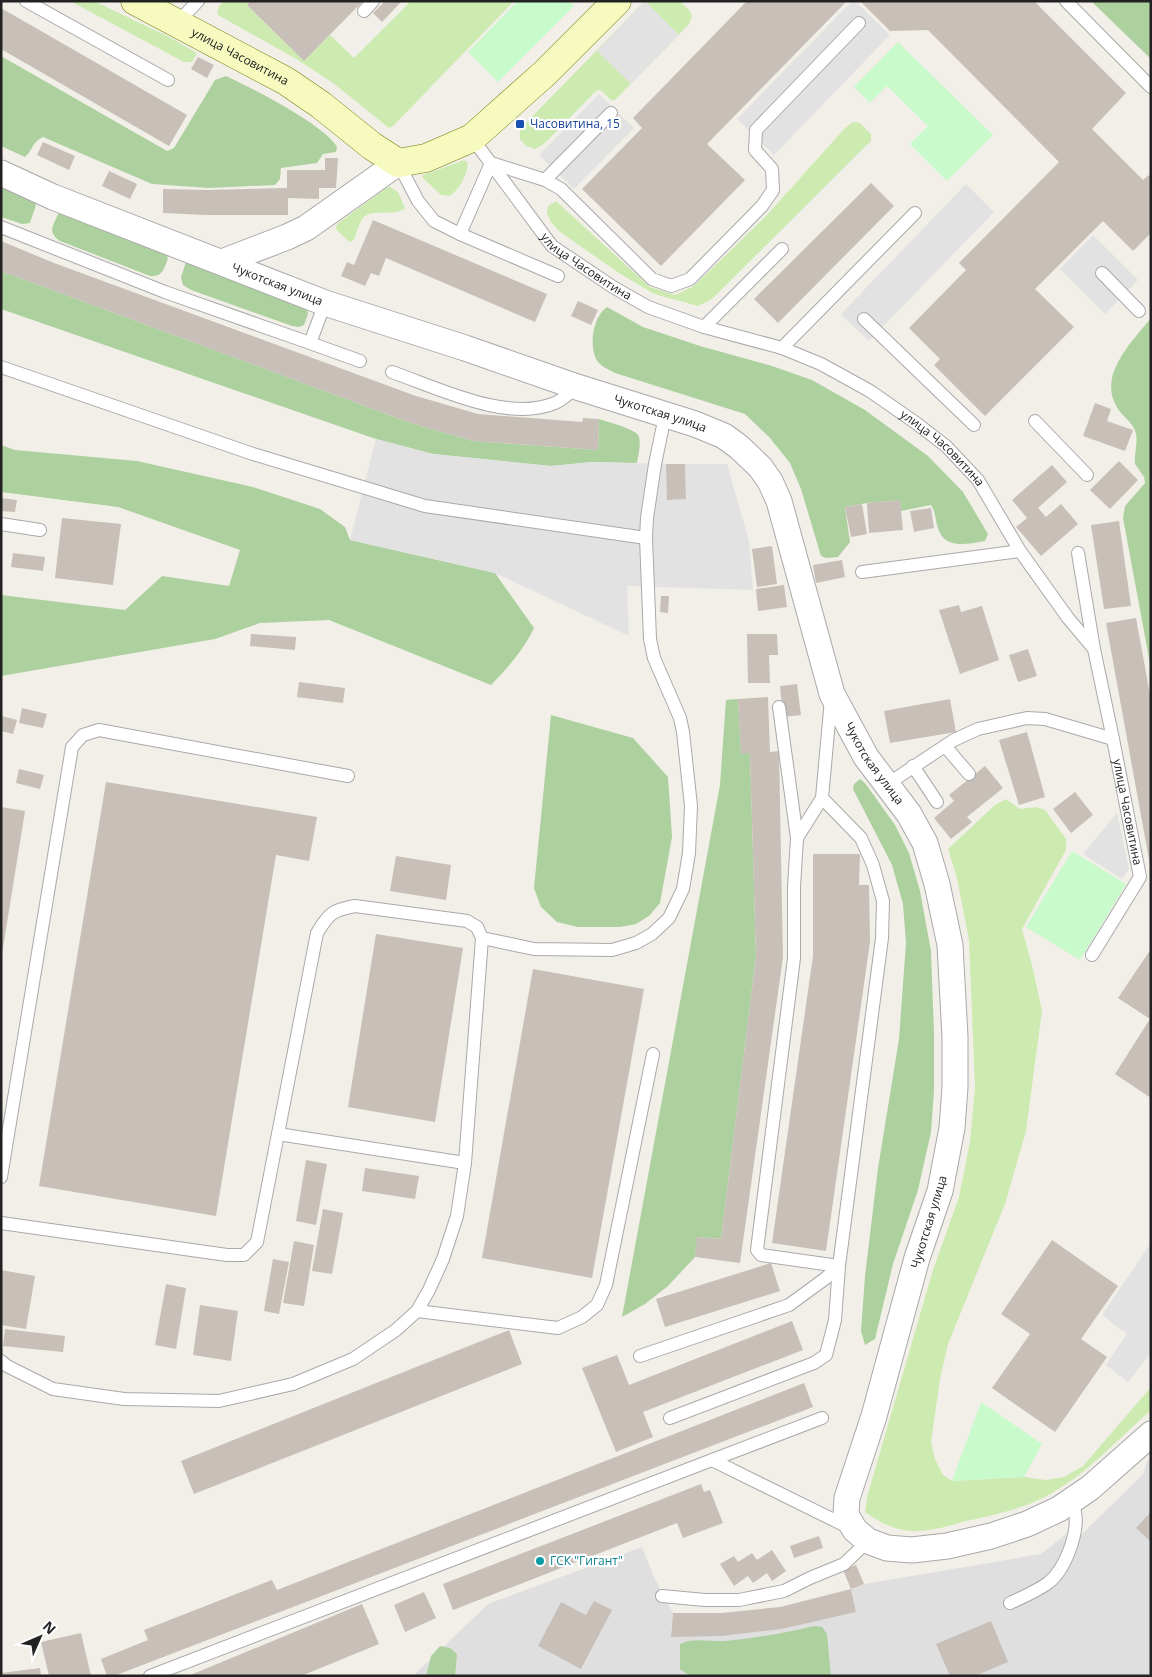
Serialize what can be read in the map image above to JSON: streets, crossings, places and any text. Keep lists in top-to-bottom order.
{
  "streets": {
    "street": ["улица Часовитина", "Чукотская улица"]
  },
  "places": {
    "transit": ["Часовитина, 15"],
    "other": ["ГСК \"Гигант\""]
  },
  "north": "top right"
}
